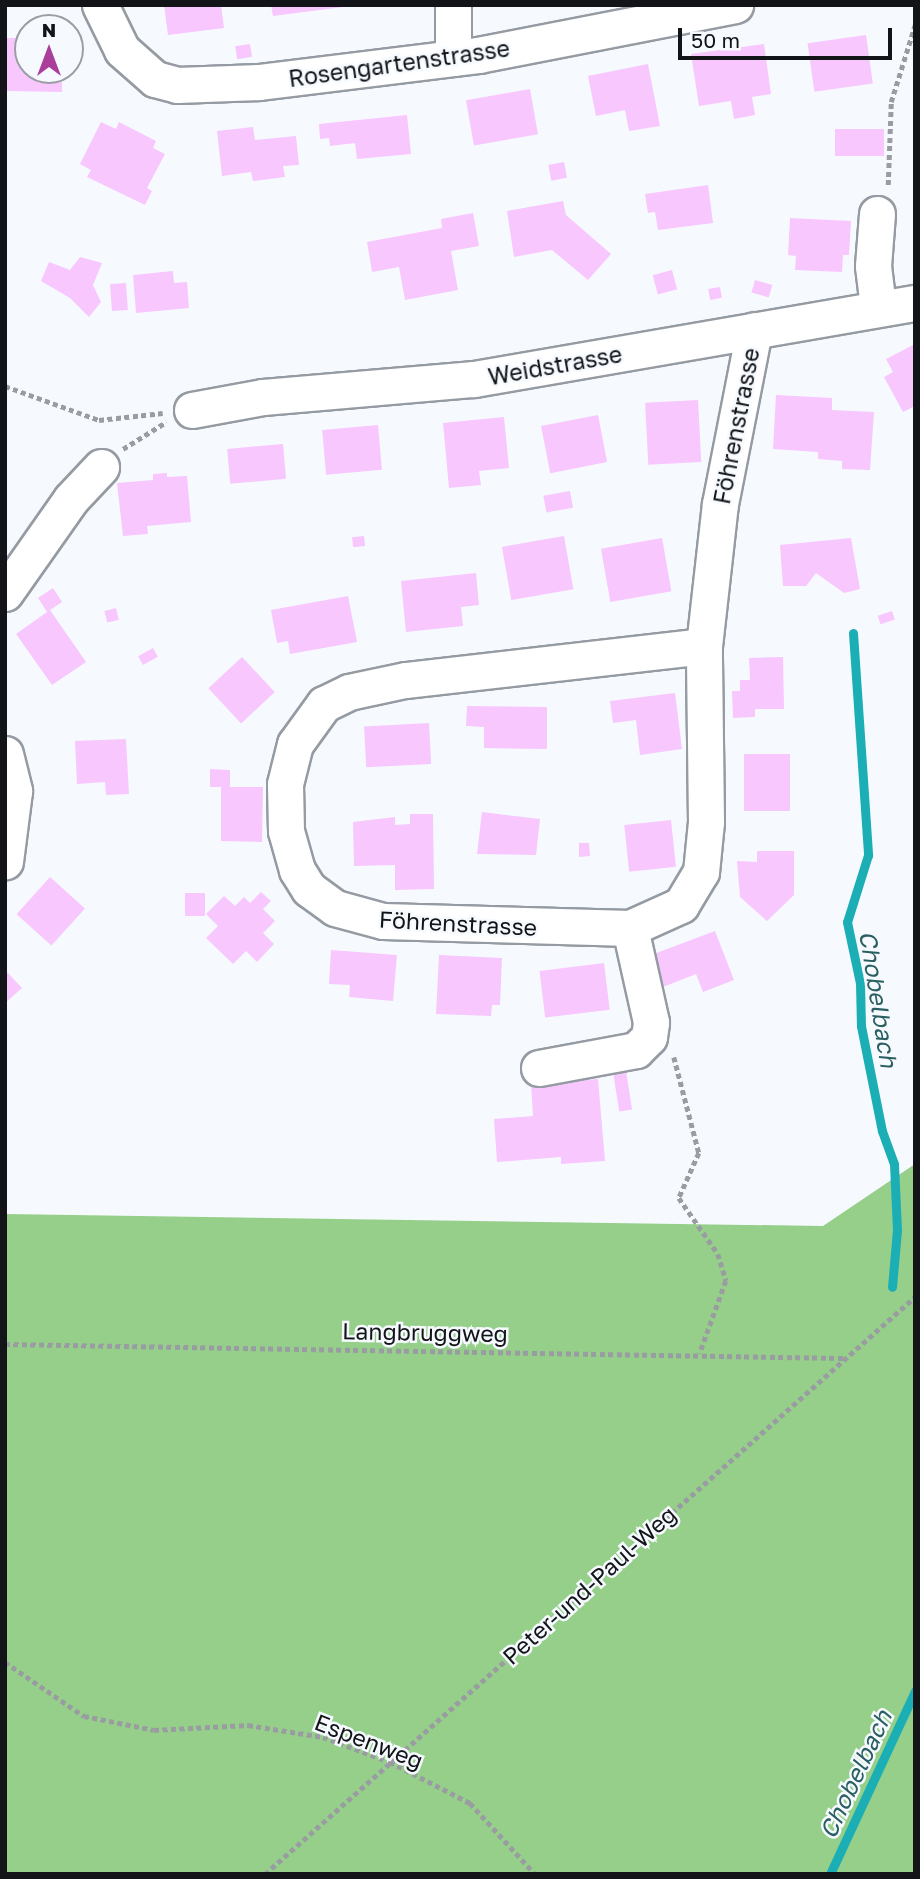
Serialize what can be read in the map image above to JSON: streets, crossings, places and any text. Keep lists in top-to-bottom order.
{
  "streets": {
    "street": ["Rosengartenstrasse", "Weidstrasse", "Föhrenstrasse"],
    "path": ["Langbruggweg", "Peter-und-Paul-Weg", "Espenweg"]
  },
  "crossings": [
    ["Weidstrasse", "Föhrenstrasse"],
    ["Langbruggweg", "Peter-und-Paul-Weg"],
    ["Peter-und-Paul-Weg", "Espenweg"]
  ],
  "water": ["Chobelbach"],
  "scale_bar": "50 m",
  "north": "top"
}
